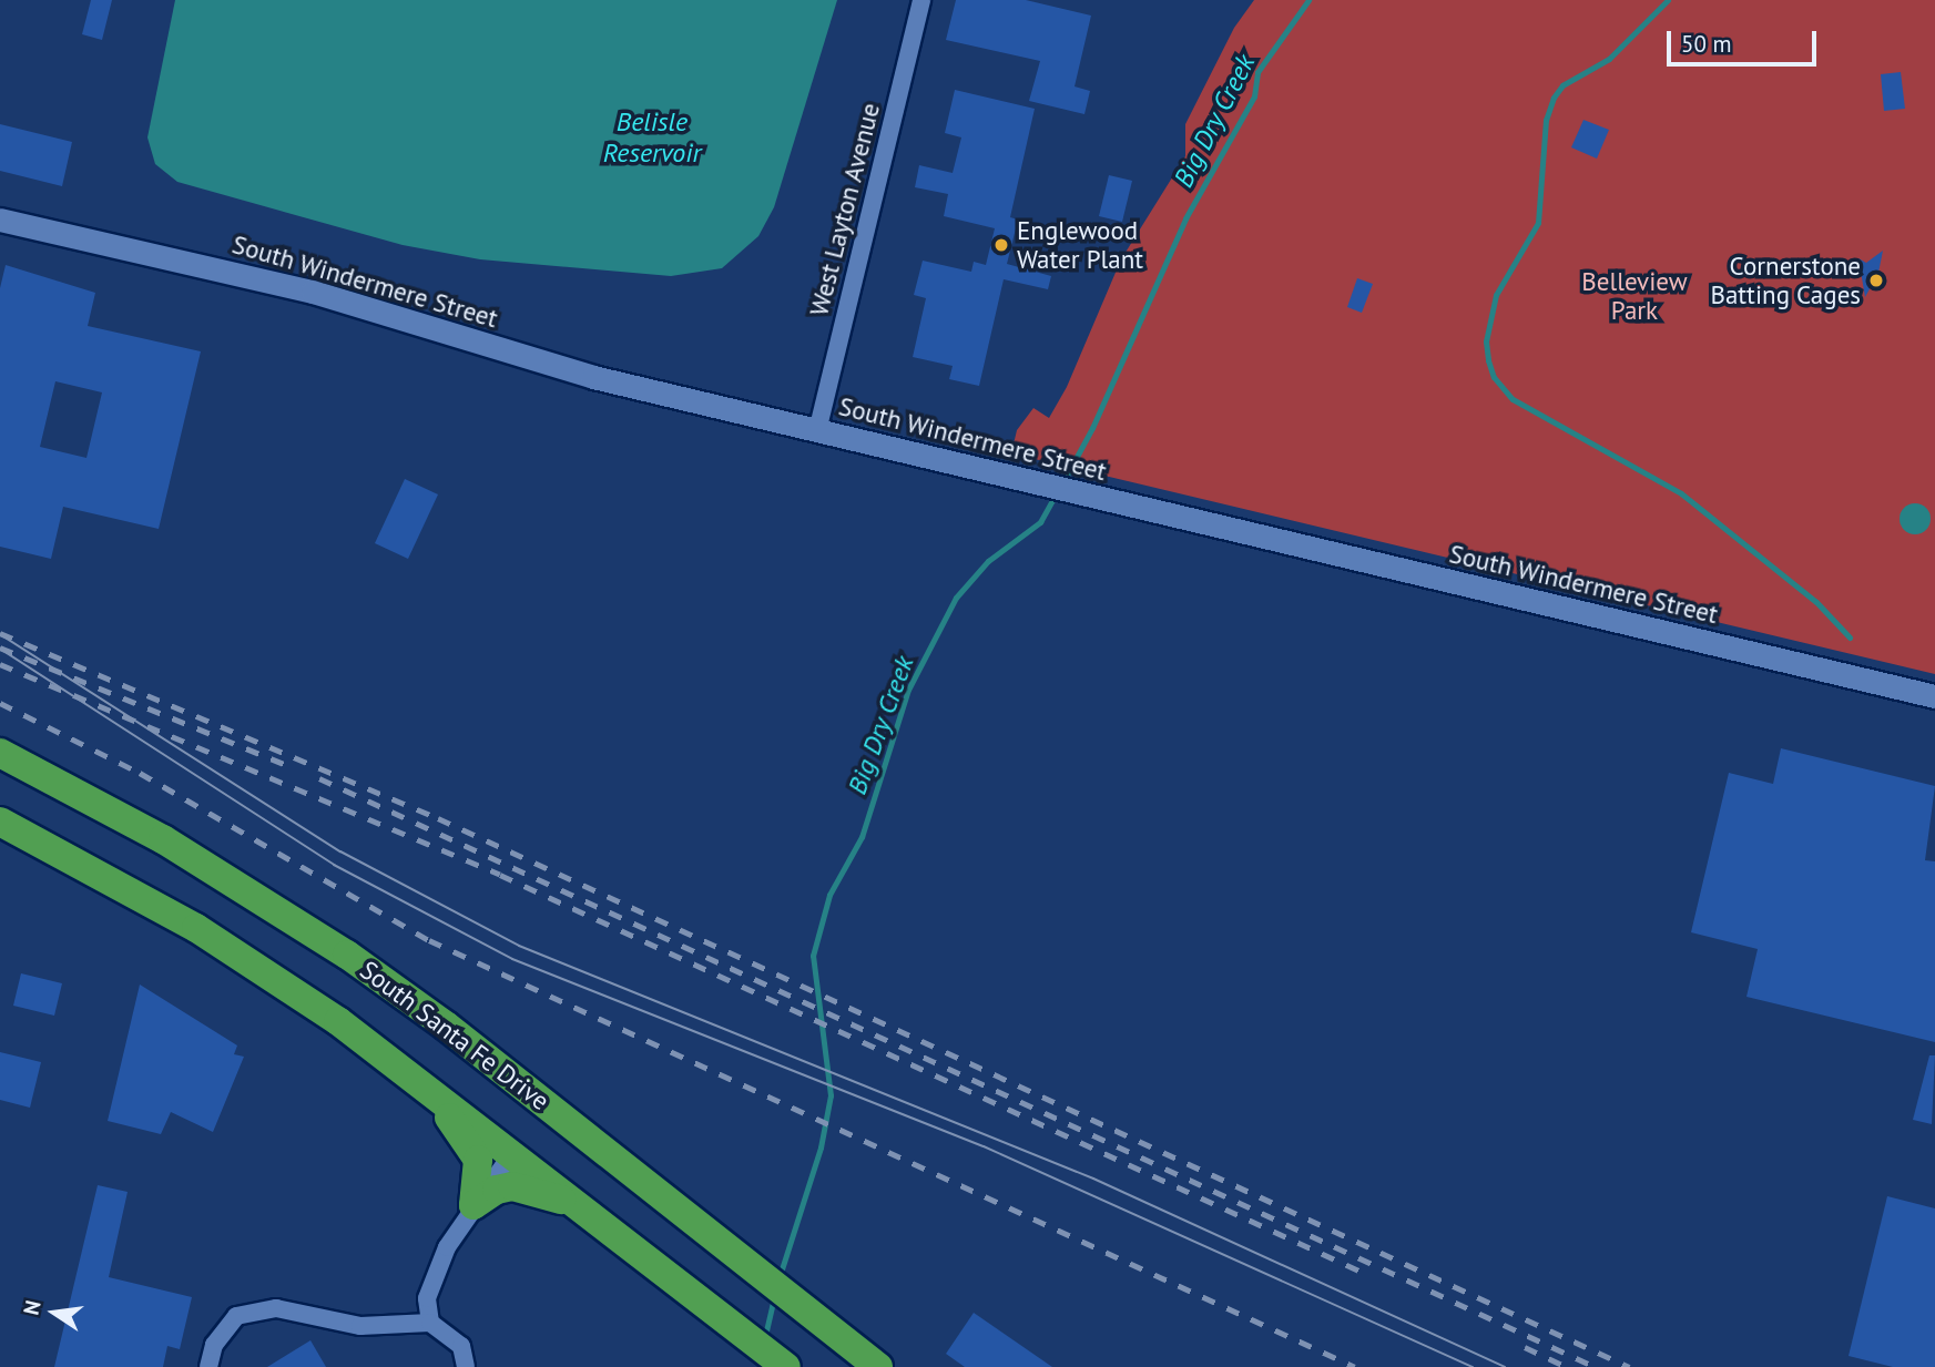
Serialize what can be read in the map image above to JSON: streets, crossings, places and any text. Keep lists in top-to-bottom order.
{
  "streets": {
    "highway": ["South Santa Fe Drive"],
    "street": ["West Layton Avenue", "South Windermere Street"]
  },
  "crossings": [
    ["West Layton Avenue", "South Windermere Street"]
  ],
  "water": ["Big Dry Creek", "Belisle Reservoir"],
  "parks": ["Belleview Park"],
  "places": ["Englewood Water Plant", "Cornerstone Batting Cages"],
  "scale_bar": "50 m",
  "north": "left"
}
